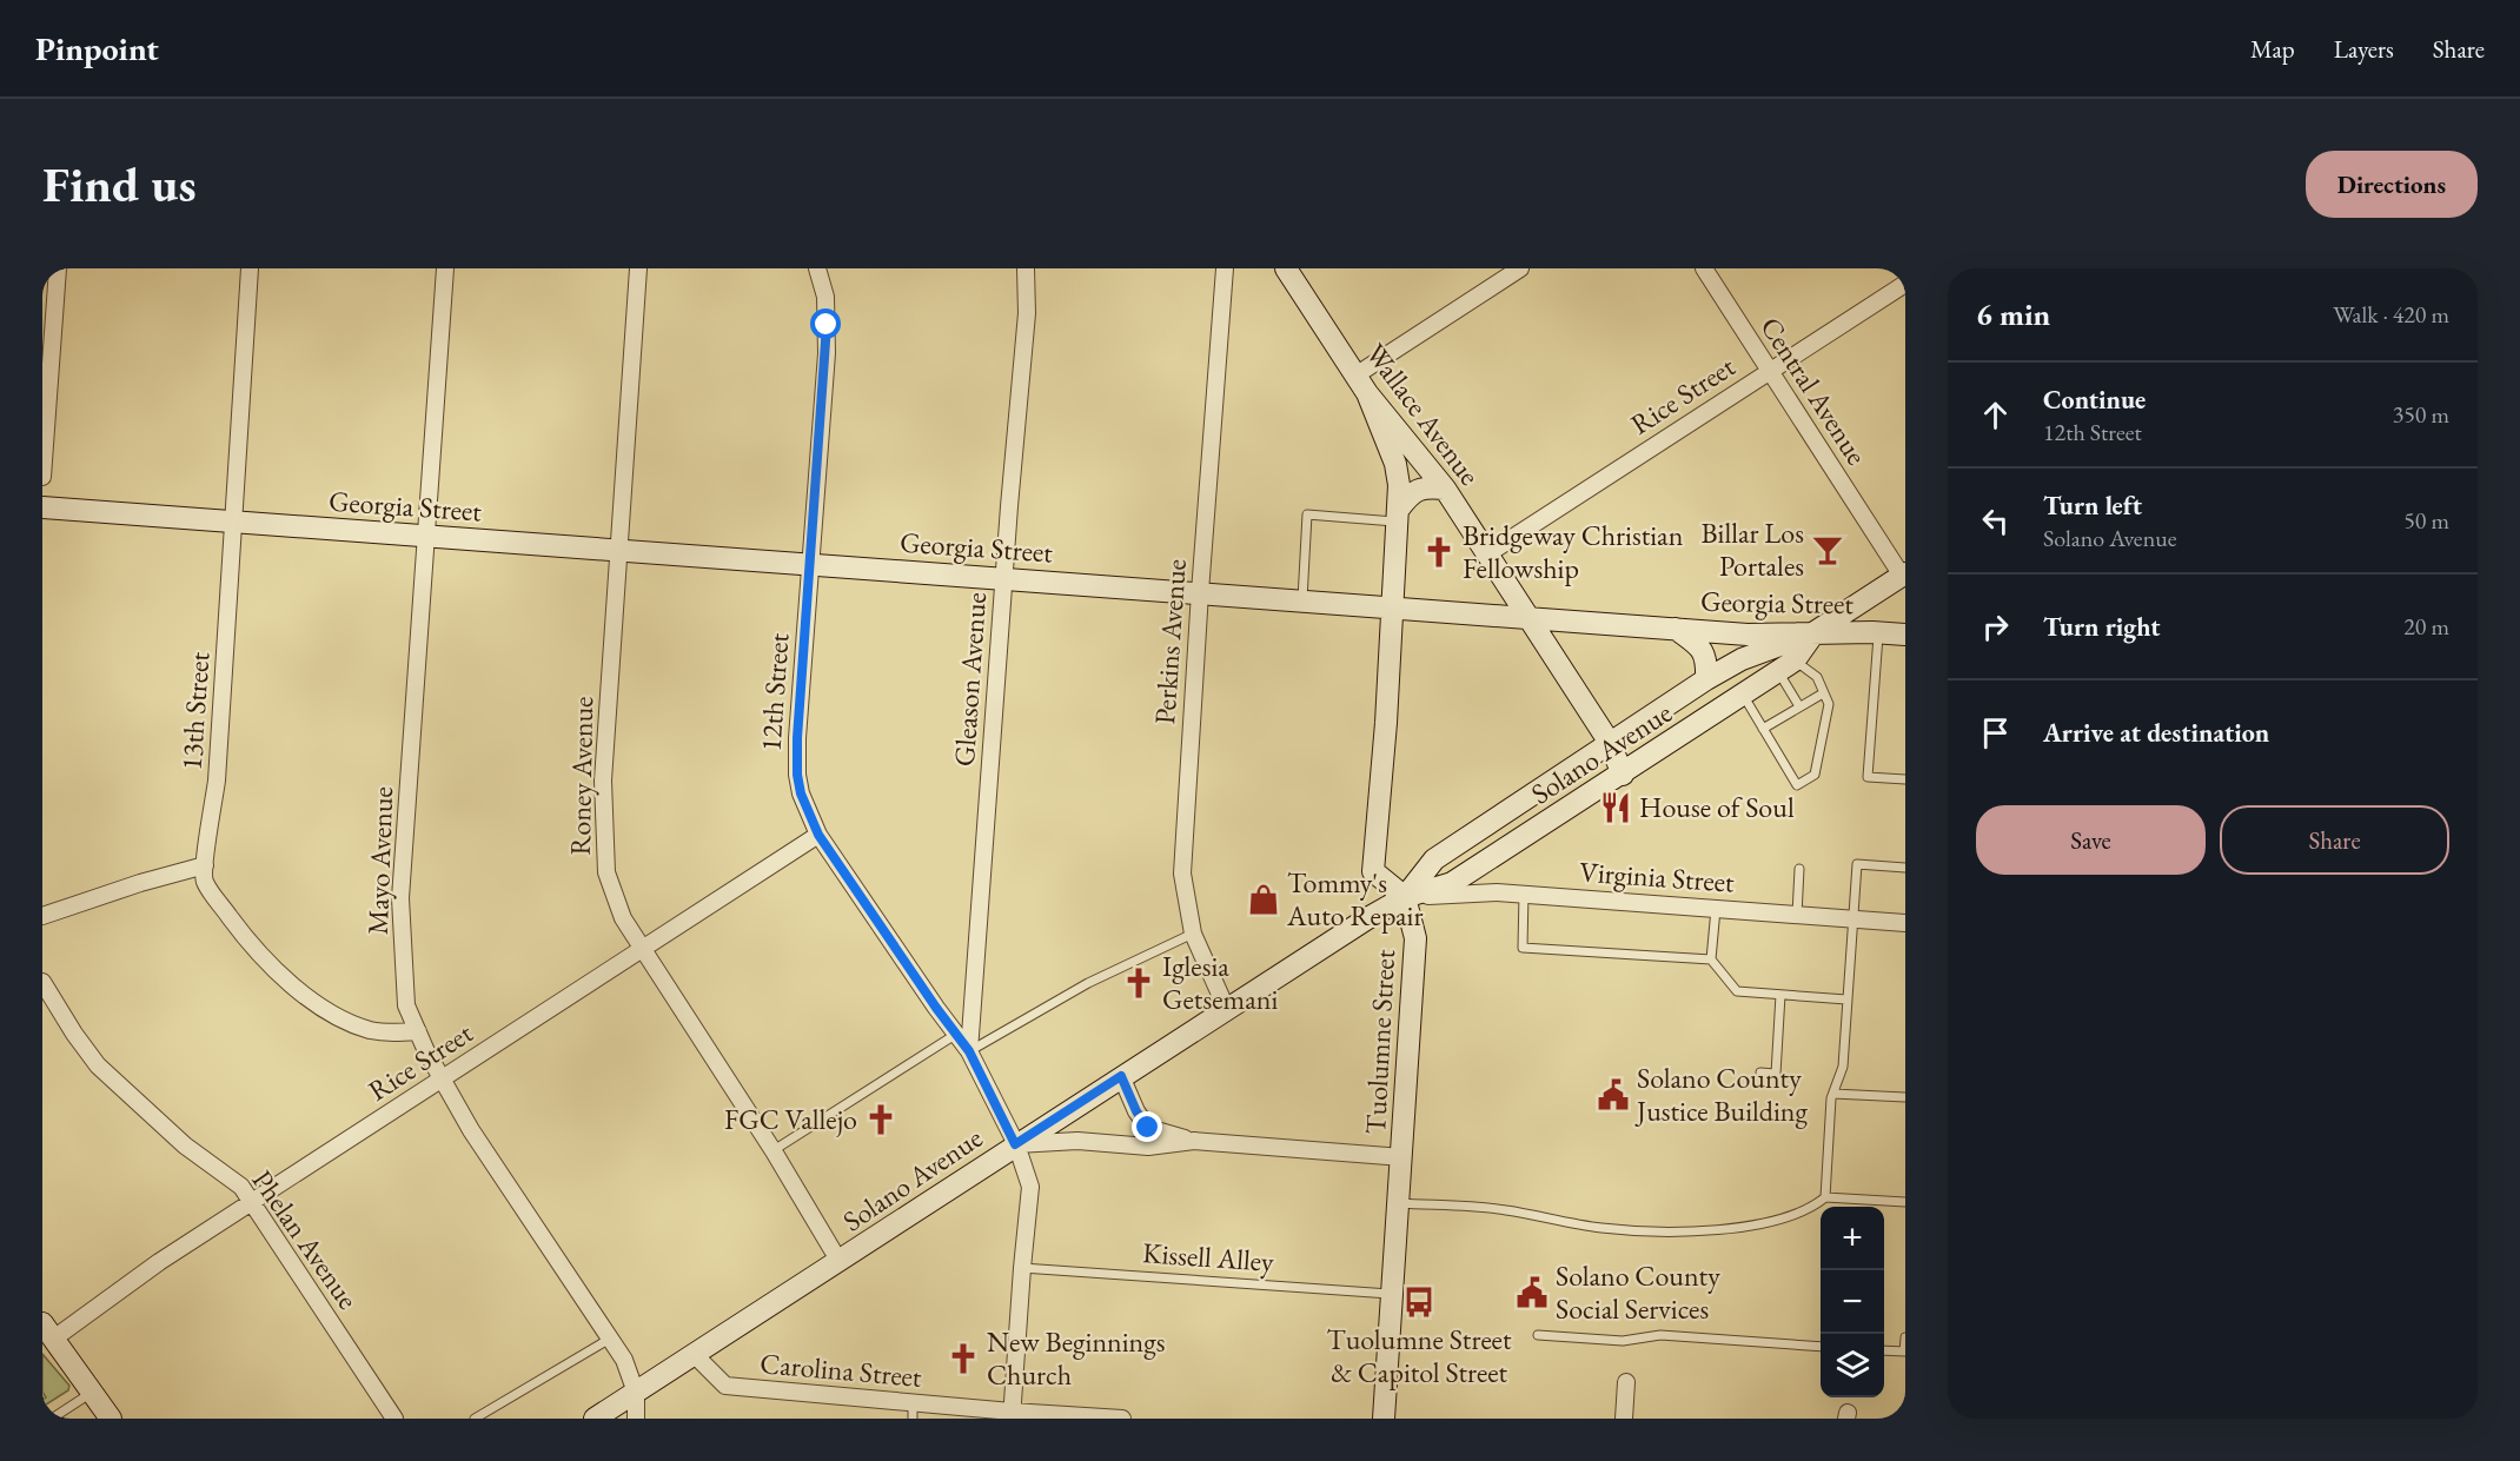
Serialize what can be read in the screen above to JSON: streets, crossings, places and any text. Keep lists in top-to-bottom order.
{
  "streets": {
    "main road": [
      "Wallace Avenue",
      "Georgia Street",
      "Solano Avenue",
      "Tuolumne Street"
    ],
    "street": [
      "Central Avenue",
      "Rice Street",
      "Perkins Avenue",
      "Gleason Avenue",
      "12th Street",
      "13th Street",
      "Roney Avenue",
      "Mayo Avenue",
      "Virginia Street",
      "Phelan Avenue",
      "Carolina Street"
    ],
    "lane": ["Kissell Alley"]
  },
  "crossings": [
    ["Central Avenue", "Rice Street"],
    ["Central Avenue", "Solano Avenue"],
    ["Rice Street", "Wallace Avenue"],
    ["Rice Street", "12th Street"],
    ["Rice Street", "Roney Avenue"],
    ["Rice Street", "Mayo Avenue"],
    ["Rice Street", "Phelan Avenue"],
    ["Wallace Avenue", "Georgia Street"],
    ["Wallace Avenue", "Solano Avenue"],
    ["Georgia Street", "Perkins Avenue"],
    ["Georgia Street", "Gleason Avenue"],
    ["Georgia Street", "12th Street"],
    ["Georgia Street", "13th Street"],
    ["Georgia Street", "Solano Avenue"],
    ["Georgia Street", "Roney Avenue"],
    ["Georgia Street", "Mayo Avenue"],
    ["Perkins Avenue", "Solano Avenue"],
    ["Gleason Avenue", "12th Street"],
    ["12th Street", "Solano Avenue"],
    ["12th Street", "Kissell Alley"],
    ["12th Street", "Carolina Street"],
    ["13th Street", "Mayo Avenue"],
    ["Solano Avenue", "Roney Avenue"],
    ["Solano Avenue", "Mayo Avenue"],
    ["Solano Avenue", "Virginia Street"],
    ["Solano Avenue", "Tuolumne Street"],
    ["Solano Avenue", "Carolina Street"],
    ["Virginia Street", "Tuolumne Street"],
    ["Tuolumne Street", "Kissell Alley"]
  ],
  "places": {
    "bar": ["Billar Los Portales"],
    "church": [
      "Bridgeway Christian Fellowship",
      "Iglesia Getsemani",
      "FGC Vallejo",
      "New Beginnings Church"
    ],
    "restaurant": ["House of Soul"],
    "shop": ["Tommy's Auto Repair"],
    "public building": ["Solano County Justice Building", "Solano County Social Services"],
    "bus stop": ["Tuolumne Street & Capitol Street"]
  },
  "page": {
    "header": "Pinpoint",
    "nav": ["Map", "Layers", "Share"],
    "buttons": [
      "Directions",
      ["Save", "Share"]
    ],
    "title": "Find us",
    "heading": ["6 min", "Walk · 420 m"],
    "list": [
      ["Continue", "12th Street", "350 m"],
      ["Turn left", "Solano Avenue", "50 m"],
      ["Turn right", "20 m"],
      "Arrive at destination"
    ],
    "map_buttons": ["+", "−"]
  }
}
